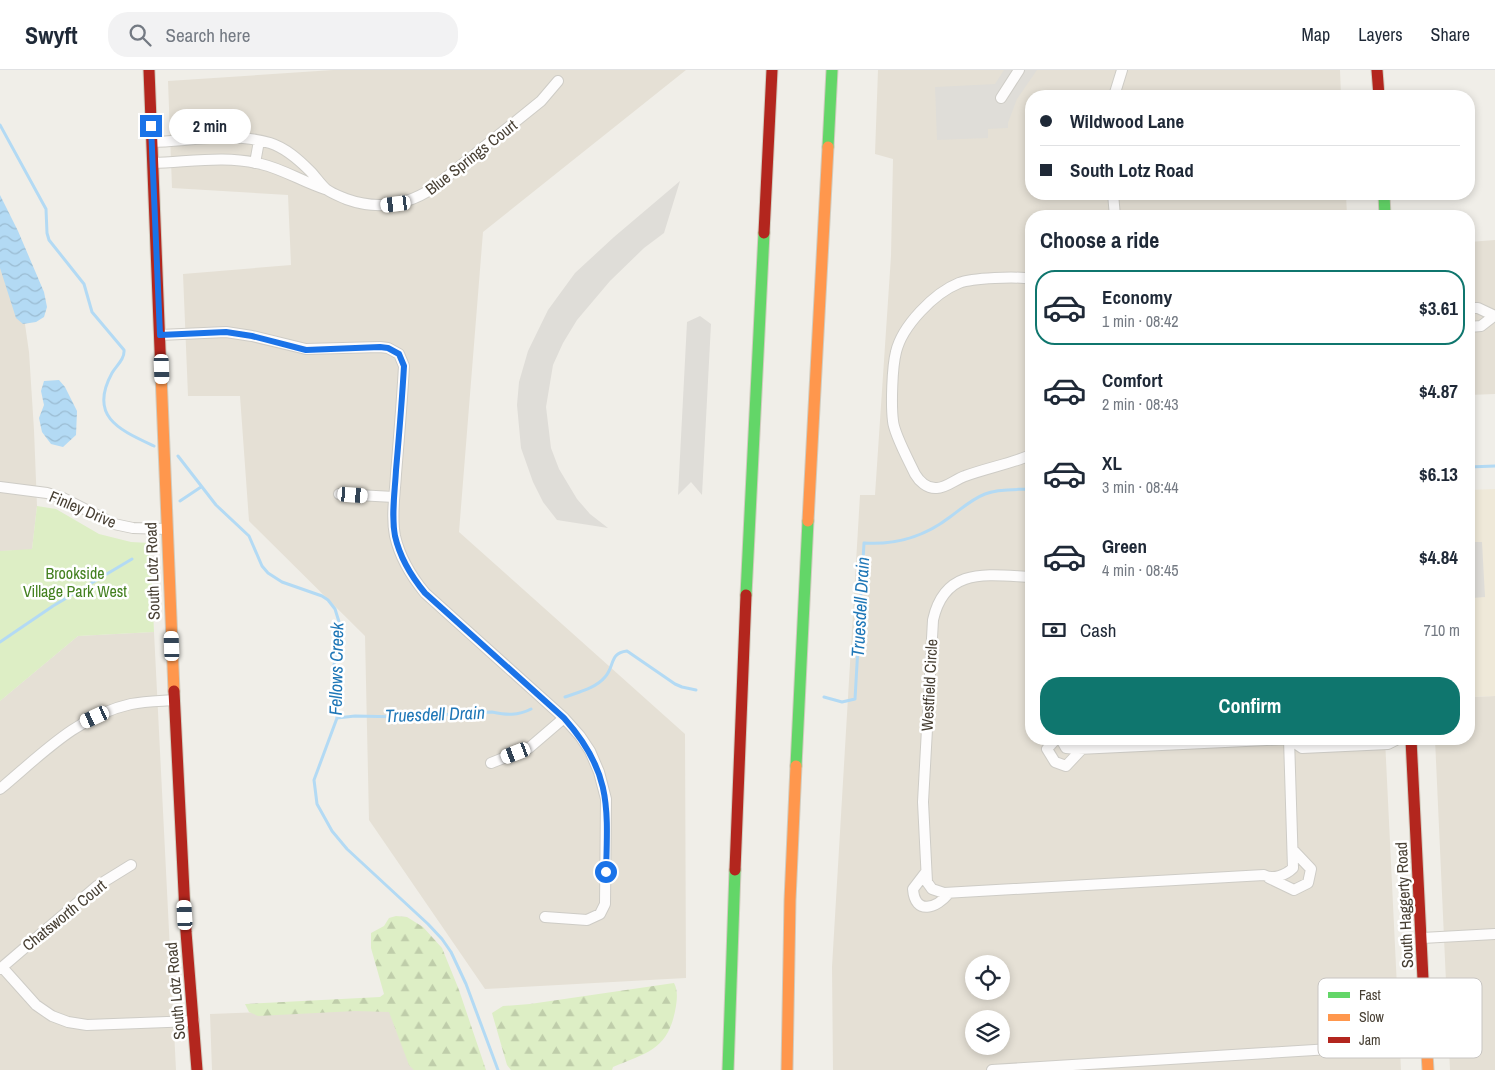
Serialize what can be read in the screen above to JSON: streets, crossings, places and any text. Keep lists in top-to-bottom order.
{
  "streets": {
    "main road": ["South Lotz Road", "South Haggerty Road"],
    "street": [
      "Blue Springs Court",
      "Finley Drive",
      "Westfield Circle",
      "Chatsworth Court"
    ]
  },
  "crossings": [
    ["Blue Springs Court", "South Lotz Road"],
    ["Finley Drive", "South Lotz Road"]
  ],
  "water": ["Truesdell Drain", "Fellows Creek"],
  "parks": ["Brookside Village Park West"],
  "legend": ["Fast", "Slow", "Jam"],
  "page": {
    "header": "Swyft",
    "search": "Search here",
    "nav": ["Map", "Layers", "Share"],
    "banner": ["Wildwood Lane", "South Lotz Road"],
    "bubble": "2 min",
    "heading": "Choose a ride",
    "list": [
      {
        "name": "Economy",
        "note": "1 min · 08:42",
        "value": "$3.61"
      },
      {
        "name": "Comfort",
        "note": "2 min · 08:43",
        "value": "$4.87"
      },
      {
        "name": "XL",
        "note": "3 min · 08:44",
        "value": "$6.13"
      },
      {
        "name": "Green",
        "note": "4 min · 08:45",
        "value": "$4.84"
      }
    ],
    "pay": ["Cash", "710 m"],
    "buttons": "Confirm"
  }
}
